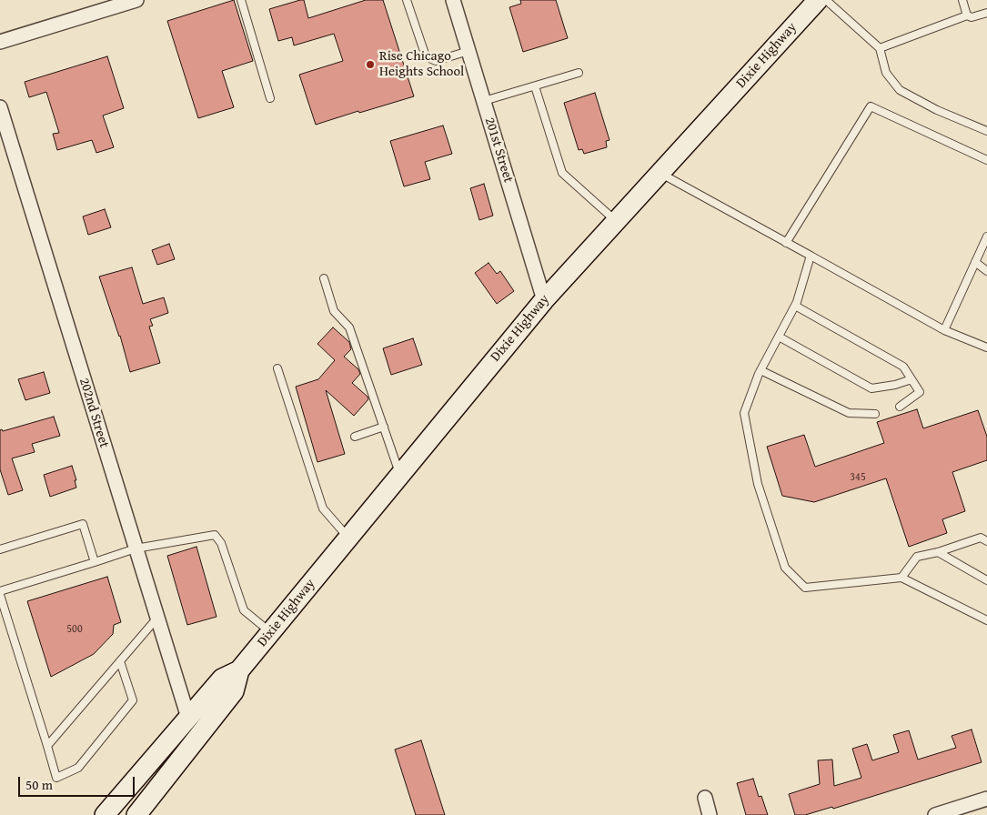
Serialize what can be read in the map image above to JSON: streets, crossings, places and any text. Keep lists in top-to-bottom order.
{
  "streets": {
    "main road": ["Dixie Highway"],
    "street": ["201st Street", "202nd Street"]
  },
  "crossings": [
    ["Dixie Highway", "201st Street"],
    ["Dixie Highway", "202nd Street"]
  ],
  "places": ["Rise Chicago Heights School"],
  "house_numbers": ["345", "500"],
  "scale_bar": "50 m"
}
